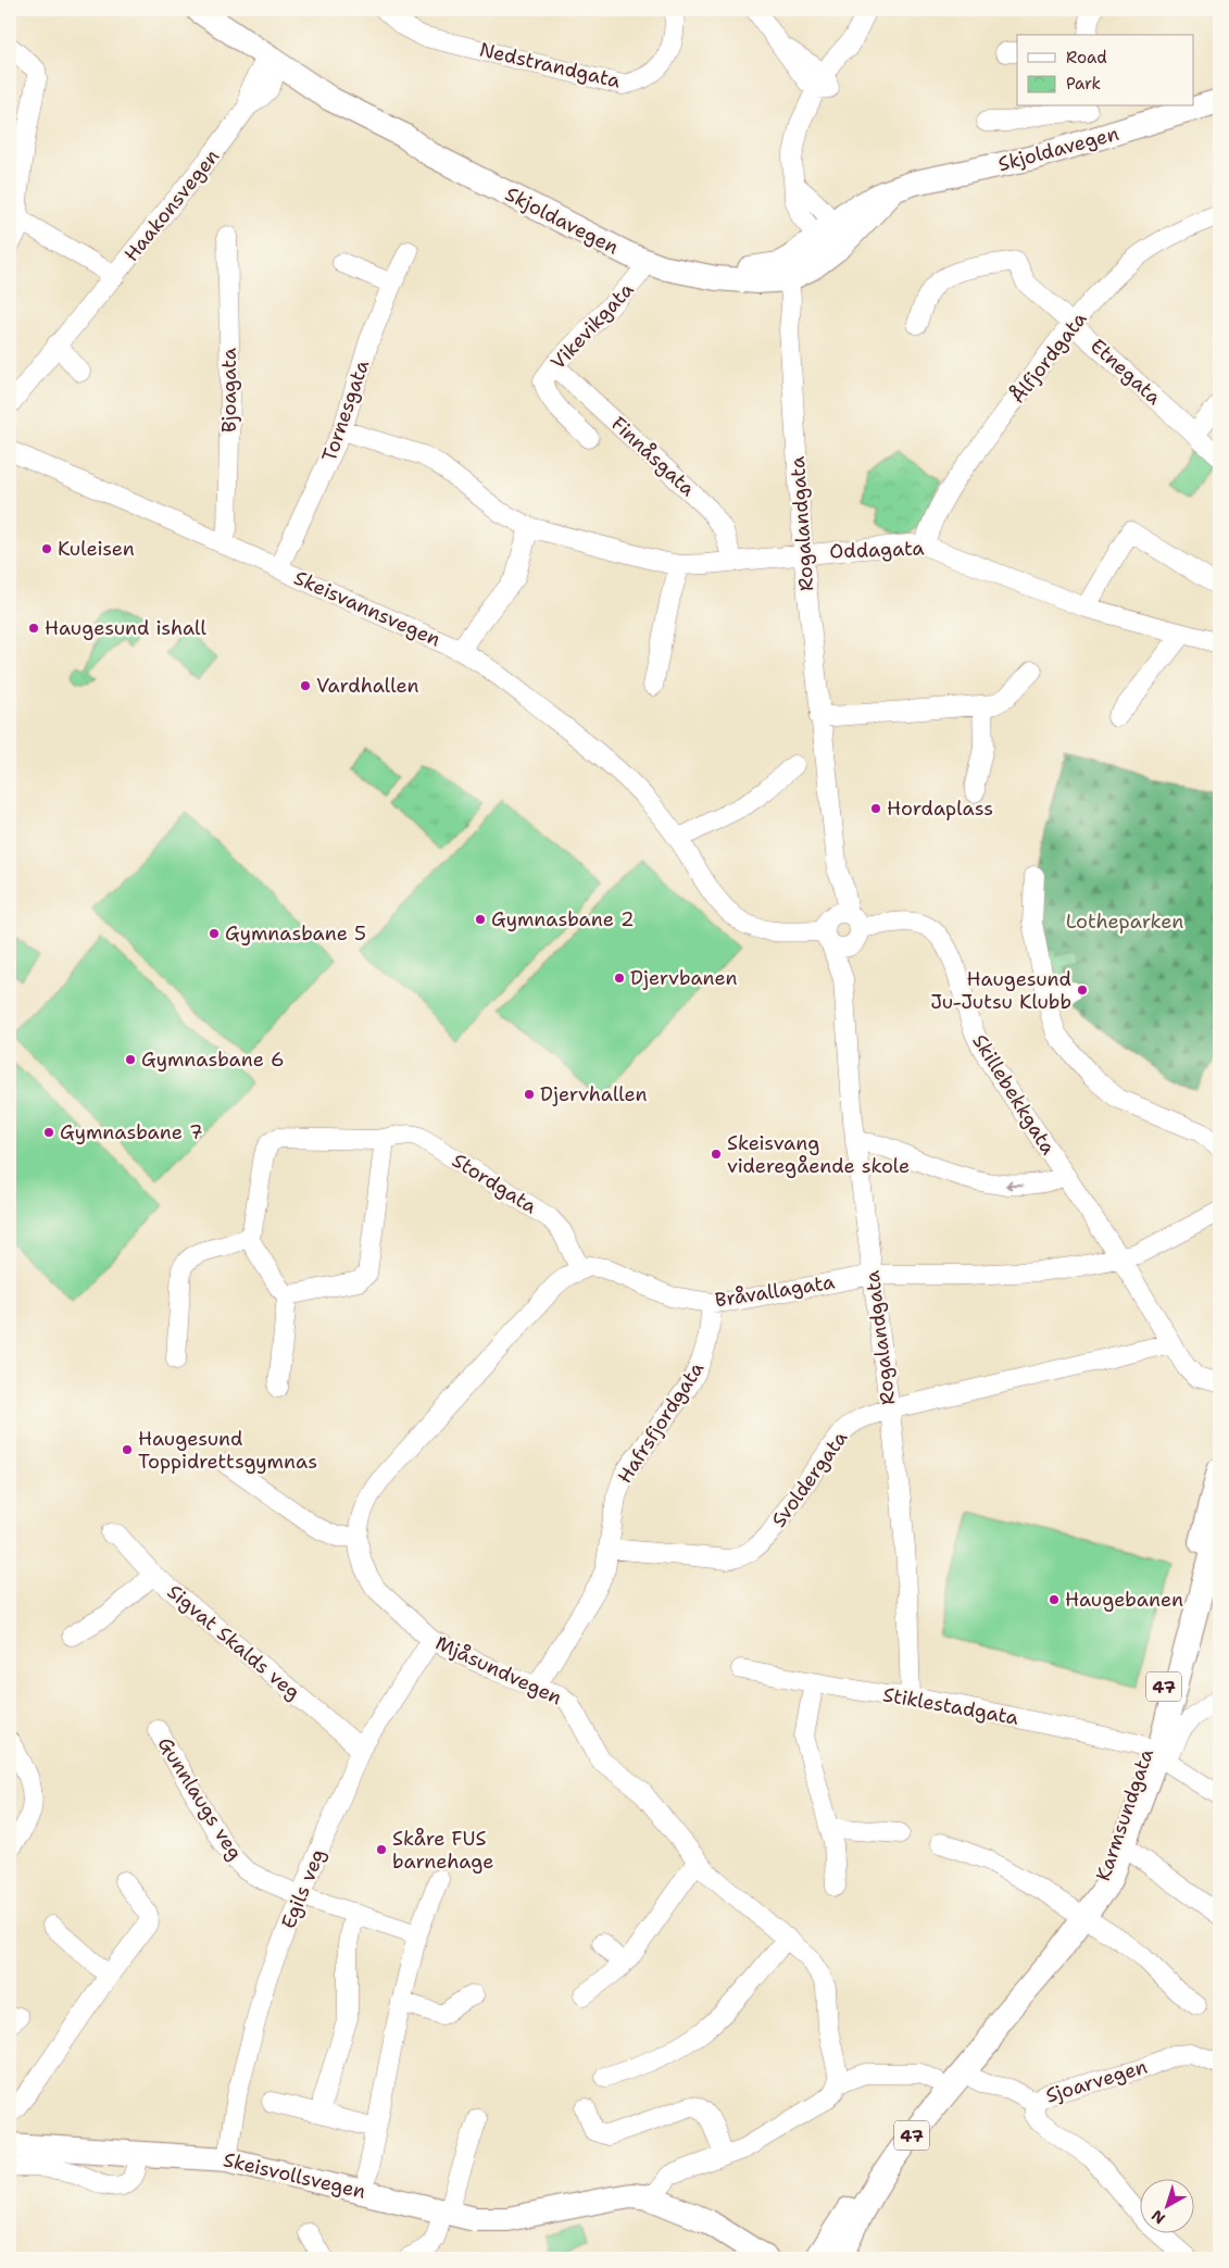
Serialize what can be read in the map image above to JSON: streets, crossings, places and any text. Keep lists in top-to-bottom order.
{
  "streets": {
    "main road": [
      "Skjoldavegen",
      "47",
      "Karmsundgata",
      "Skeisvollsvegen"
    ],
    "street": [
      "Nedstrandgata",
      "Haakonsvegen",
      "Vikevikgata",
      "Ålfjordgata",
      "Etnegata",
      "Bjoagata",
      "Tornesgata",
      "Finnåsgata",
      "Rogalandgata",
      "Oddagata",
      "Skeisvannsvegen",
      "Skillebekkgata",
      "Stordgata",
      "Bråvallagata",
      "Hafrsfjordgata",
      "Svoldergata",
      "Sigvat Skalds veg",
      "Mjåsundvegen",
      "Stiklestadgata",
      "Gunnlaugs veg",
      "Egils veg",
      "Sjoarvegen"
    ]
  },
  "crossings": [
    ["Skjoldavegen", "Haakonsvegen"],
    ["Skjoldavegen", "Vikevikgata"],
    ["Skjoldavegen", "Rogalandgata"],
    ["Vikevikgata", "Finnåsgata"],
    ["Ålfjordgata", "Etnegata"],
    ["Ålfjordgata", "Oddagata"],
    ["Bjoagata", "Skeisvannsvegen"],
    ["Tornesgata", "Oddagata"],
    ["Tornesgata", "Skeisvannsvegen"],
    ["Finnåsgata", "Oddagata"],
    ["Rogalandgata", "Oddagata"],
    ["Rogalandgata", "Skeisvannsvegen"],
    ["Rogalandgata", "Skillebekkgata"],
    ["Rogalandgata", "Bråvallagata"],
    ["Rogalandgata", "Svoldergata"],
    ["Rogalandgata", "Stiklestadgata"],
    ["Skeisvannsvegen", "Skillebekkgata"],
    ["Skillebekkgata", "Bråvallagata"],
    ["Skillebekkgata", "Svoldergata"],
    ["Stordgata", "Bråvallagata"],
    ["Bråvallagata", "Hafrsfjordgata"],
    ["Hafrsfjordgata", "Svoldergata"],
    ["Hafrsfjordgata", "Mjåsundvegen"],
    ["Sigvat Skalds veg", "Egils veg"],
    ["Mjåsundvegen", "Egils veg"],
    ["47", "Karmsundgata"],
    ["Stiklestadgata", "Karmsundgata"],
    ["Gunnlaugs veg", "Egils veg"],
    ["Egils veg", "Skeisvollsvegen"]
  ],
  "parks": ["Lotheparken"],
  "places": [
    "Kuleisen",
    "Haugesund ishall",
    "Vardhallen",
    "Hordaplass",
    "Gymnasbane 2",
    "Gymnasbane 5",
    "Djervbanen",
    "Haugesund Ju-Jutsu Klubb",
    "Gymnasbane 6",
    "Djervhallen",
    "Gymnasbane 7",
    "Skeisvang videregående skole",
    "Haugesund Toppidrettsgymnas",
    "Haugebanen",
    "Skåre FUS barnehage"
  ],
  "legend": ["Road", "Park"],
  "north": "bottom left"
}
